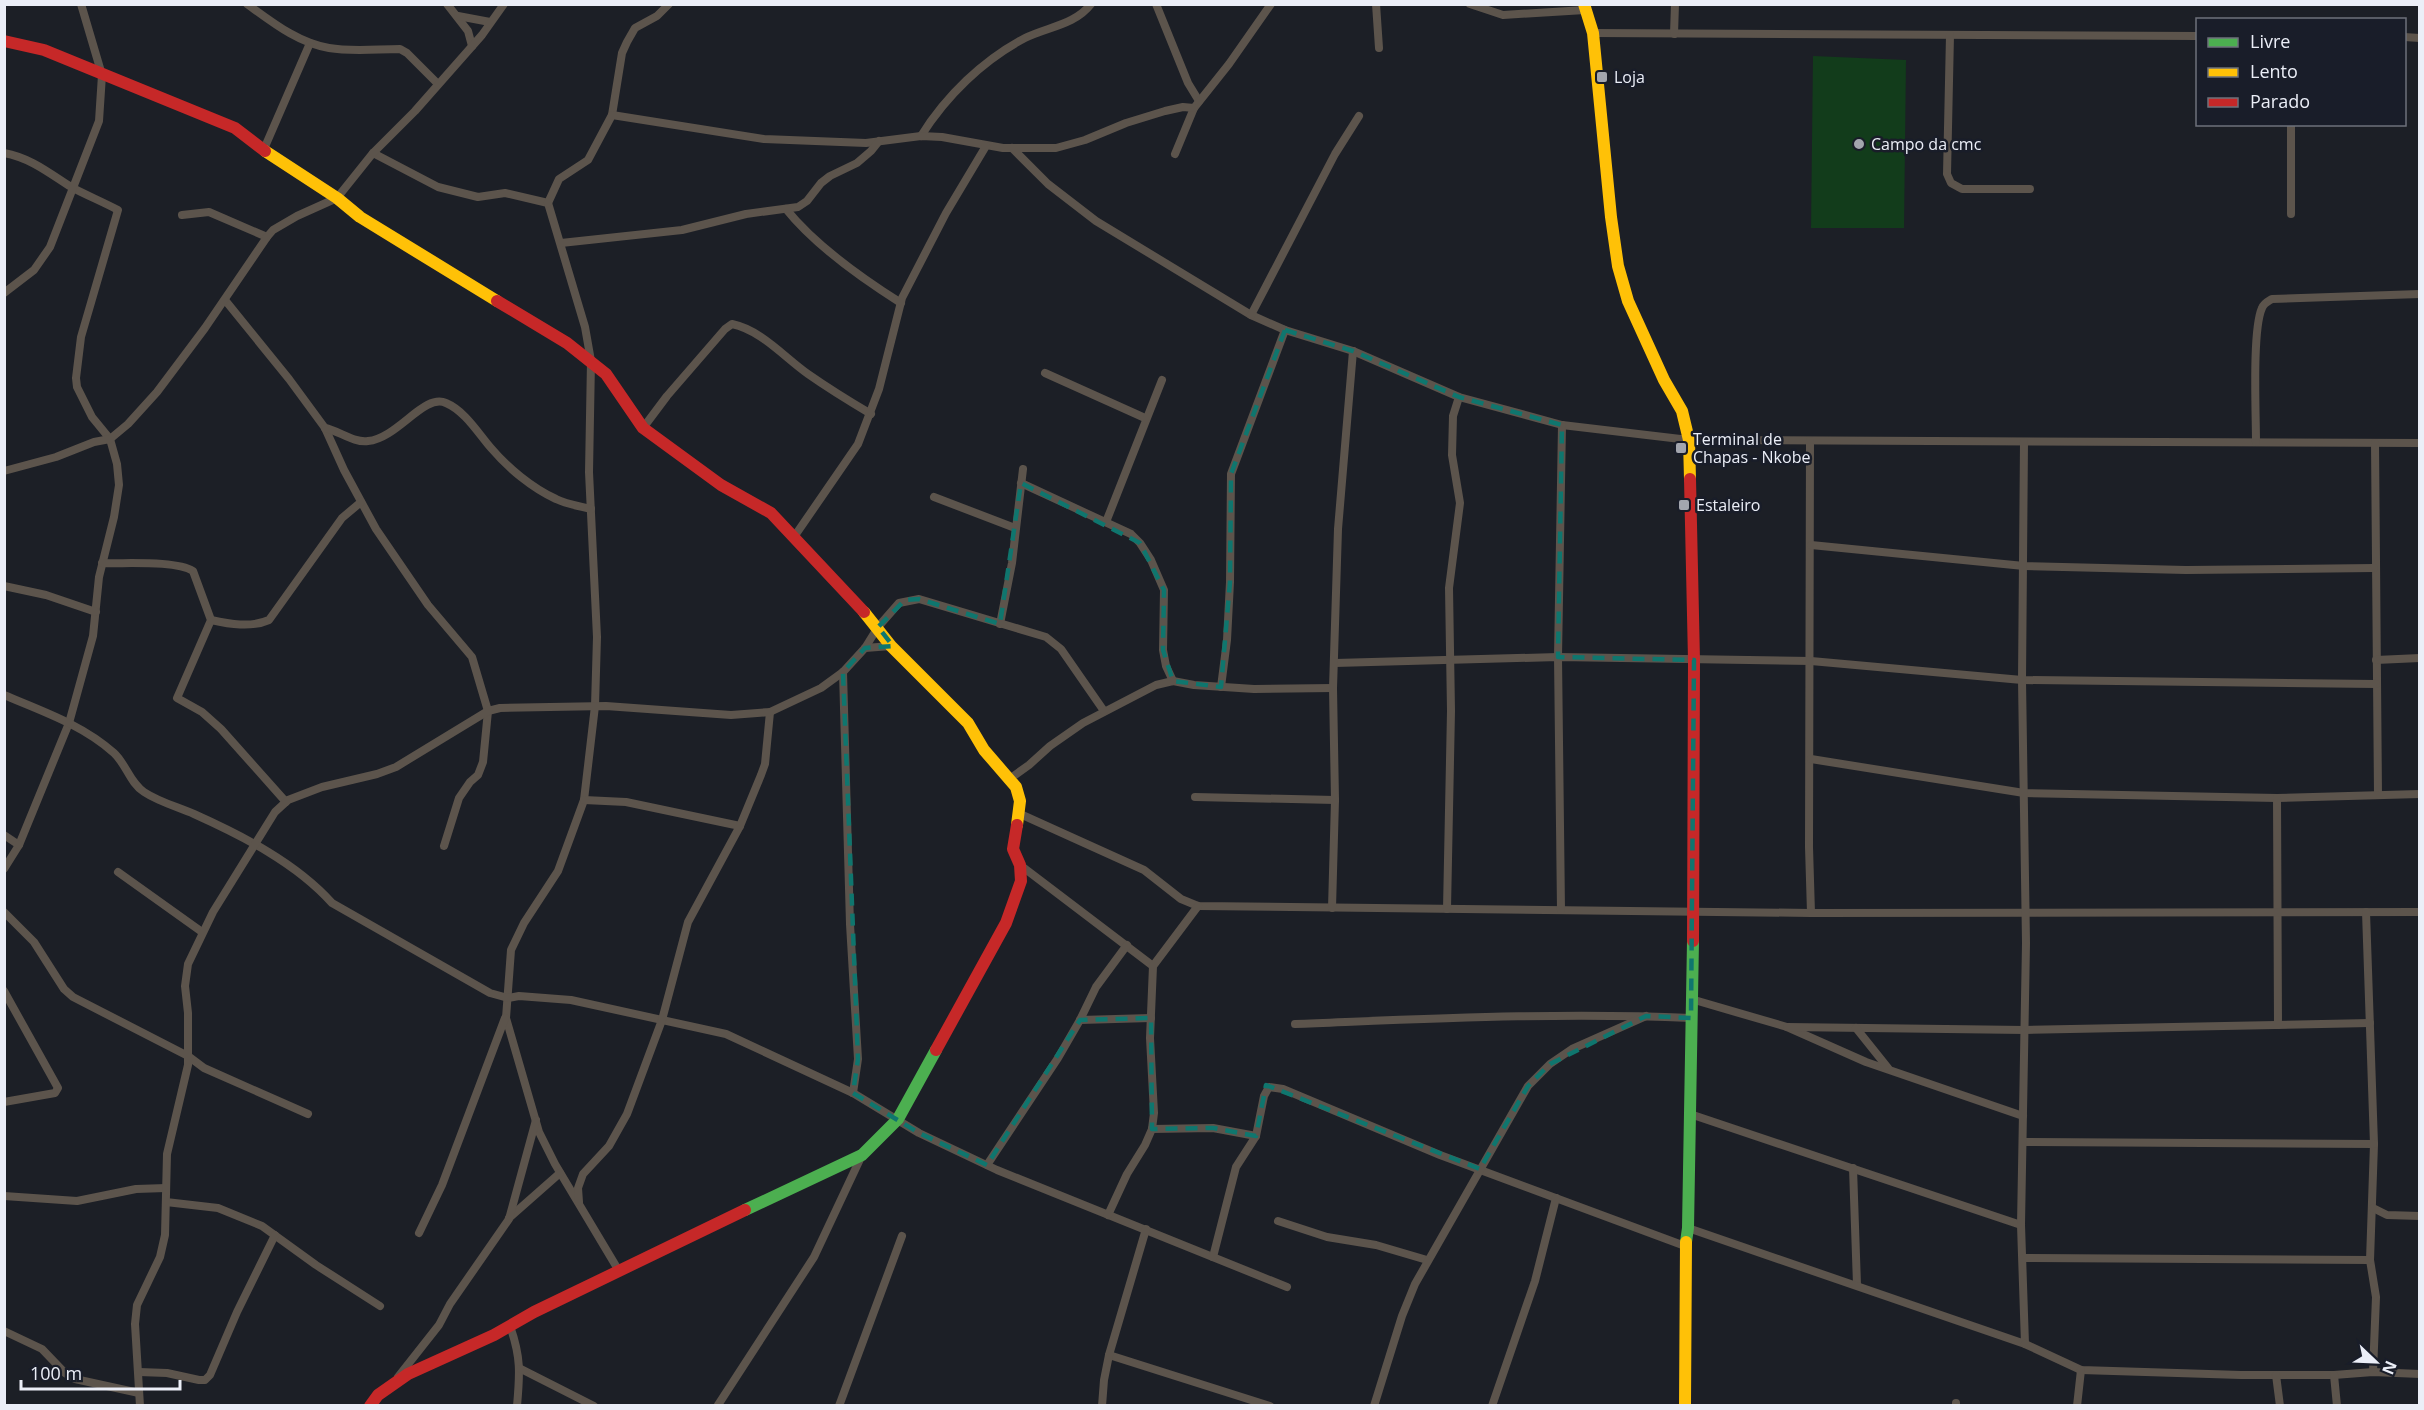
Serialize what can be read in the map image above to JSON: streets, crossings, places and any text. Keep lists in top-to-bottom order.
{
  "places": {
    "transit": ["Loja", "Terminal de Chapas - Nkobe", "Estaleiro"],
    "other": ["Campo da cmc"]
  },
  "legend": ["Livre", "Lento", "Parado"],
  "scale_bar": "100 m",
  "north": "bottom right"
}
